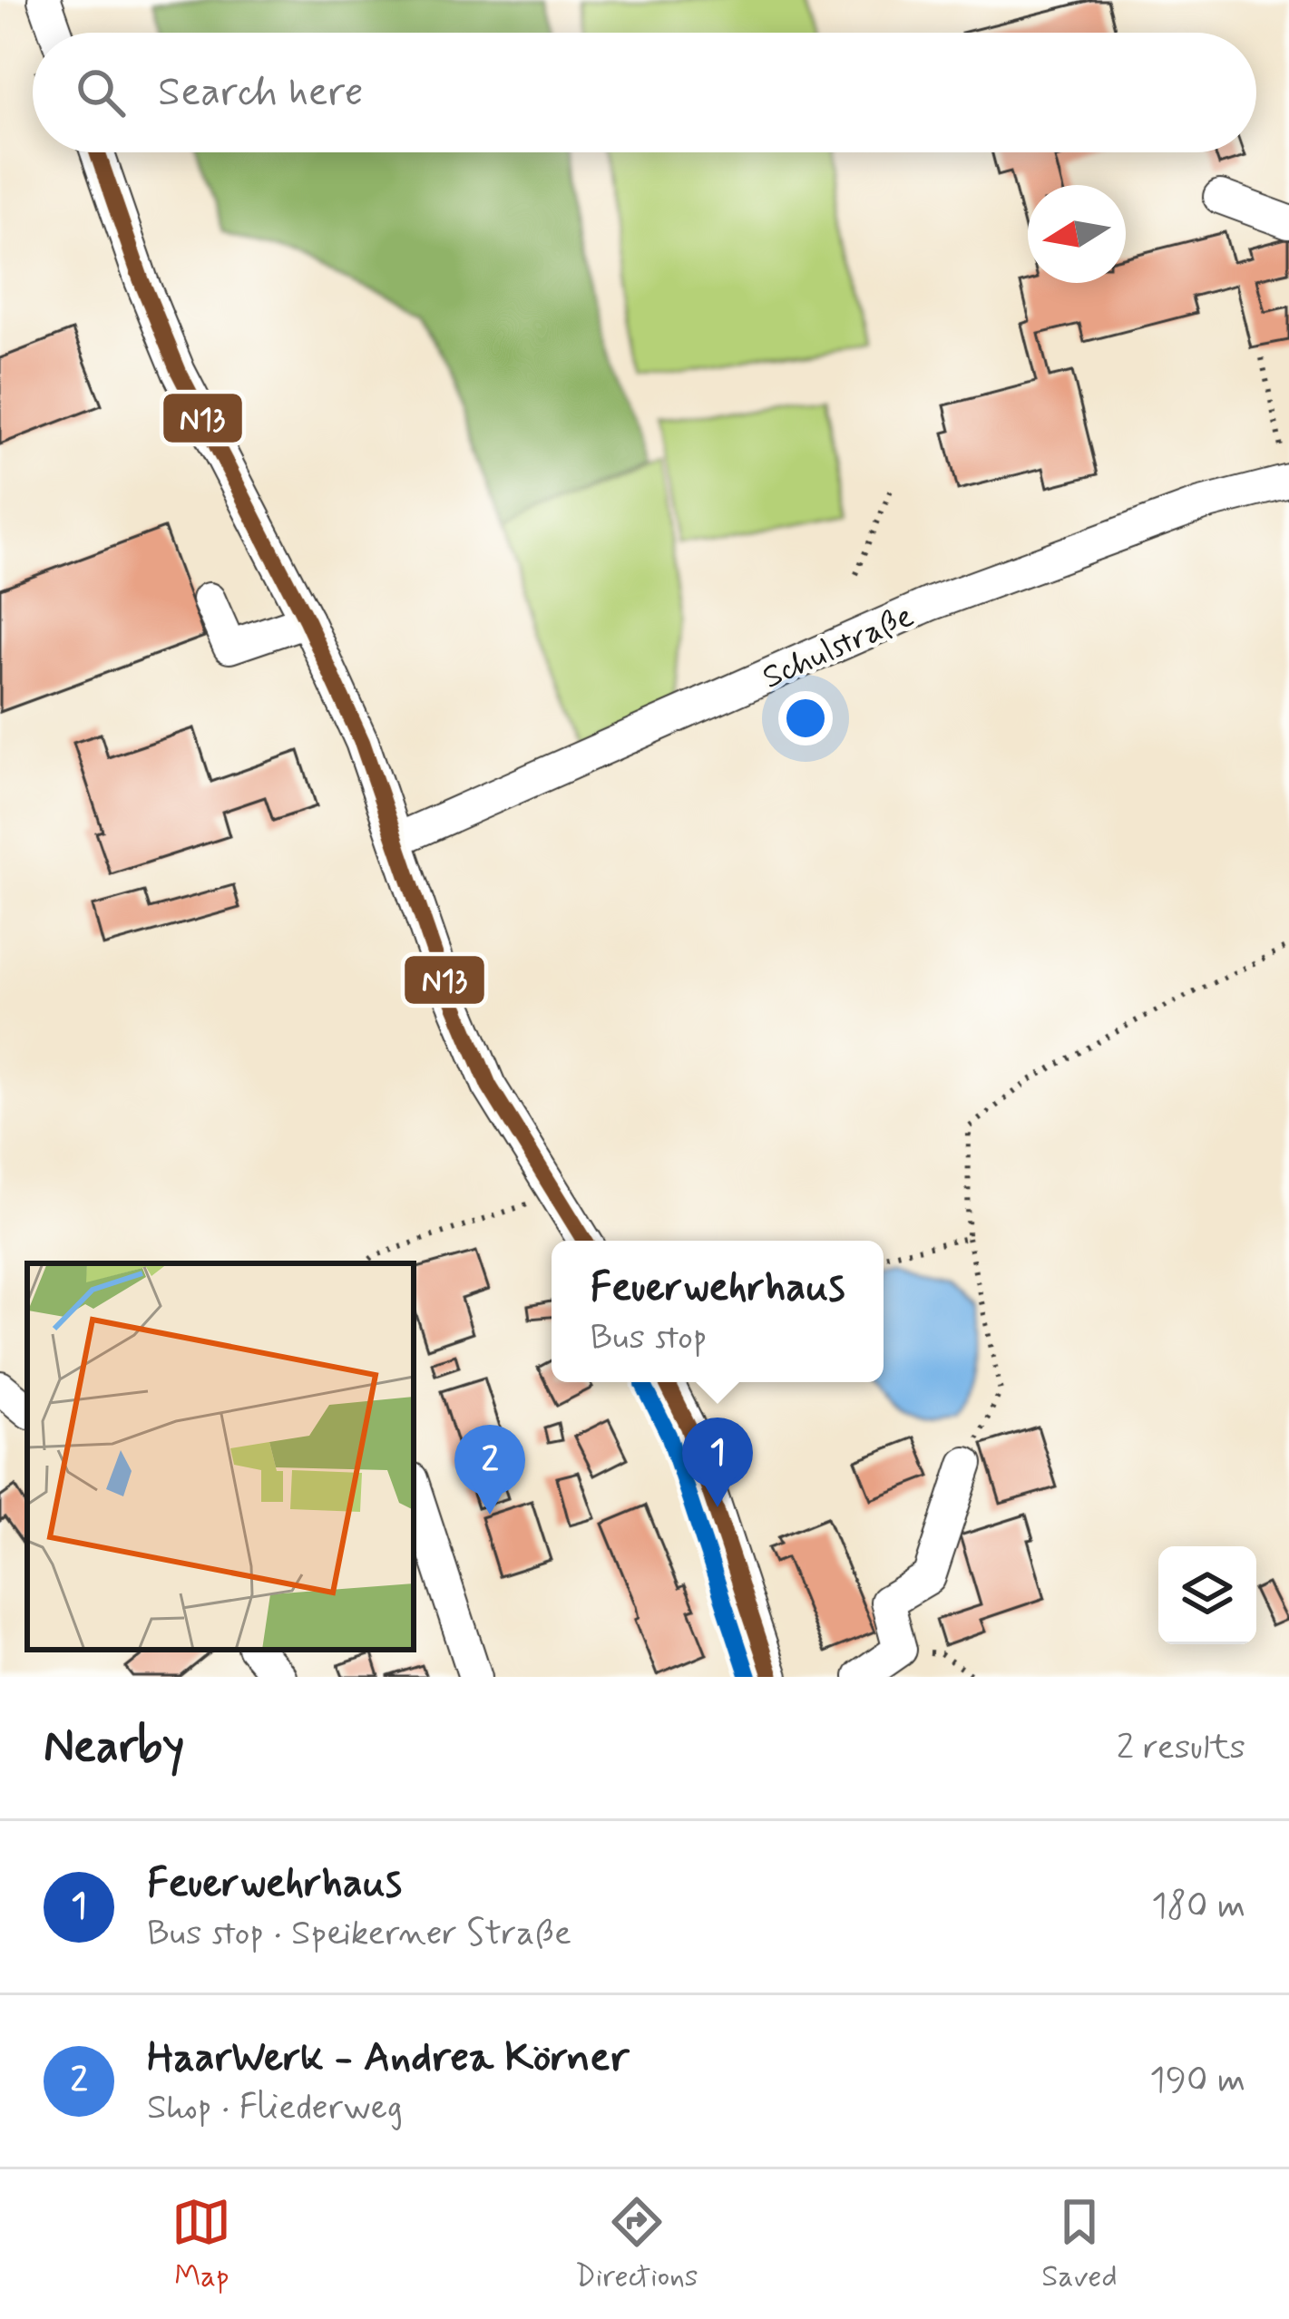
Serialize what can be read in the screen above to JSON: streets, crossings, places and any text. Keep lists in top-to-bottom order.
{
  "streets": {
    "street": ["Schulstraße"]
  },
  "lines": ["transit line N13"],
  "north": "left",
  "page": {
    "search": "Search here",
    "popup": ["Feuerwehrhaus", "Bus stop"],
    "pins": ["1", "2"],
    "heading": ["Nearby", "2 results"],
    "list": [
      {
        "mark": "1",
        "name": "Feuerwehrhaus",
        "note": "Bus stop · Speikerner Straße",
        "value": "180 m"
      },
      {
        "mark": "2",
        "name": "HaarWerk - Andrea Körner",
        "note": "Shop · Fliederweg",
        "value": "190 m"
      }
    ],
    "nav": ["Map", "Directions", "Saved"]
  }
}
